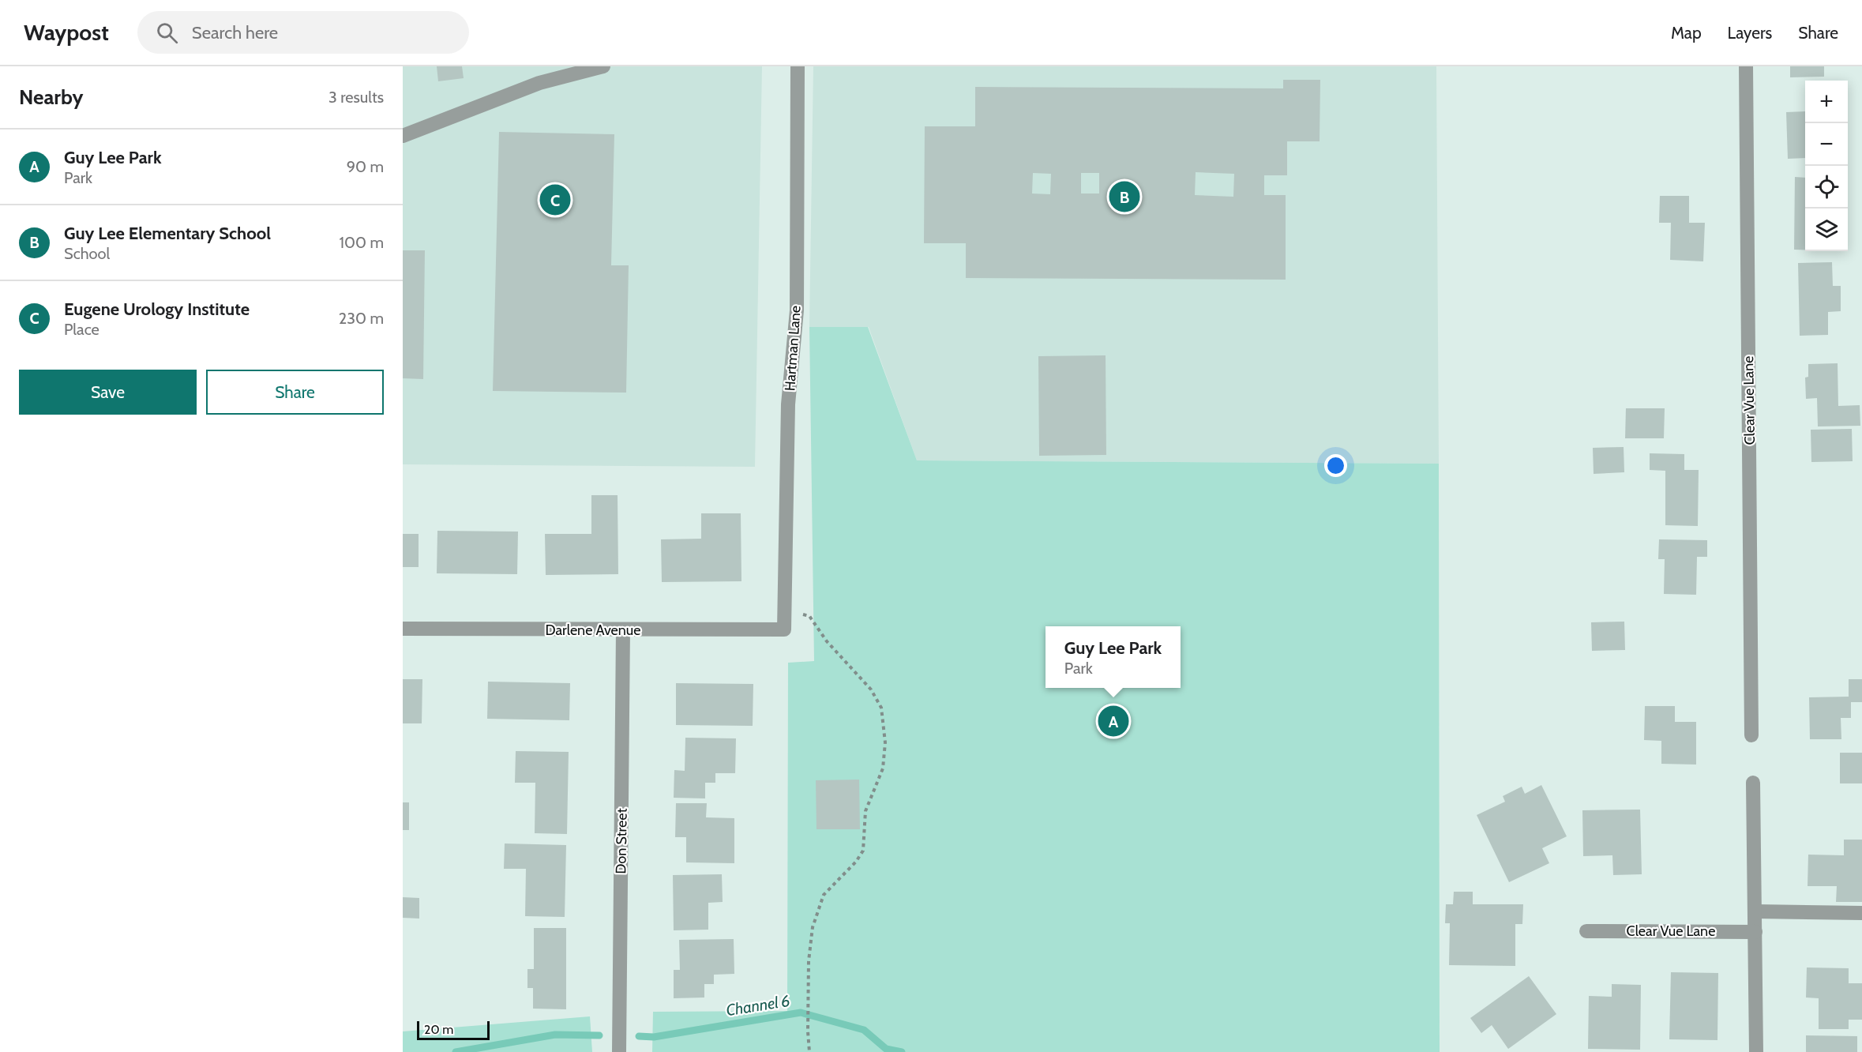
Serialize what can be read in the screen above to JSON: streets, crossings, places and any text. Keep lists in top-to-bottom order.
{
  "streets": {
    "street": [
      "Hartman Lane",
      "Clear Vue Lane",
      "Darlene Avenue",
      "Don Street"
    ]
  },
  "crossings": [
    ["Hartman Lane", "Darlene Avenue"],
    ["Darlene Avenue", "Don Street"]
  ],
  "water": ["Channel 6"],
  "scale_bar": "20 m",
  "page": {
    "header": "Waypost",
    "search": "Search here",
    "nav": ["Map", "Layers", "Share"],
    "heading": ["Nearby", "3 results"],
    "map_buttons": ["+", "−"],
    "list": [
      {
        "mark": "A",
        "name": "Guy Lee Park",
        "note": "Park",
        "value": "90 m"
      },
      {
        "mark": "B",
        "name": "Guy Lee Elementary School",
        "note": "School",
        "value": "100 m"
      },
      {
        "mark": "C",
        "name": "Eugene Urology Institute",
        "note": "Place",
        "value": "230 m"
      }
    ],
    "pins": ["B", "C", "A"],
    "buttons": ["Save", "Share"],
    "popup": ["Guy Lee Park", "Park"],
    "scale": "20 m"
  }
}
